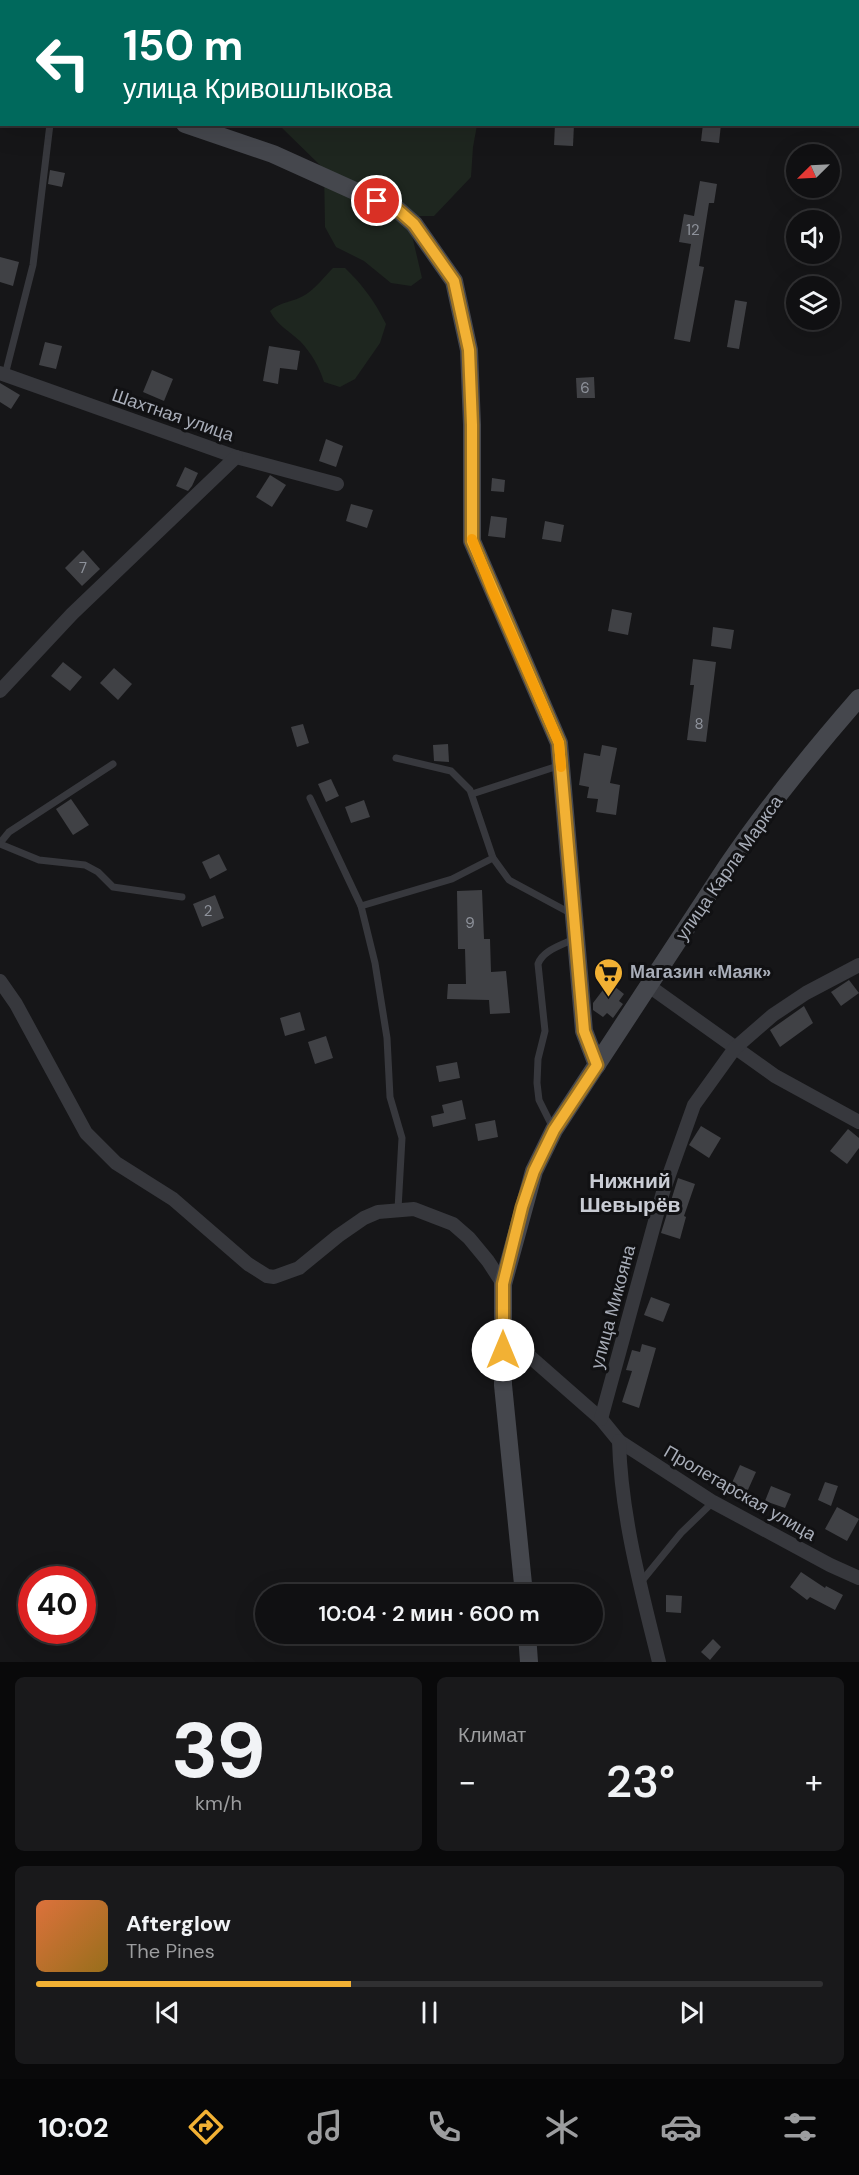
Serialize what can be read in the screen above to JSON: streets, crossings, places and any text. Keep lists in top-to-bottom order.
{
  "streets": {
    "street": [
      "Шахтная улица",
      "улица Карла Маркса",
      "улица Микояна",
      "Пролетарская улица"
    ]
  },
  "crossings": [
    ["улица Карла Маркса", "Пролетарская улица"],
    ["улица Микояна", "Пролетарская улица"]
  ],
  "districts": ["Нижний Шевырёв"],
  "places": {
    "supermarket": ["Магазин «Маяк»"]
  },
  "house_numbers": [
    "12",
    "6",
    "7",
    "8",
    "2",
    "9"
  ],
  "north": "bottom left",
  "page": {
    "turn": ["150 m", "улица Кривошлыкова"],
    "limit": "40",
    "trip": "10:04 · 2 мин · 600 m",
    "tile": [
      ["39", "km/h"],
      "Климат"
    ],
    "heat": ["−", "23°", "+"],
    "song": ["Afterglow", "The Pines"],
    "tabs": "10:02"
  }
}
